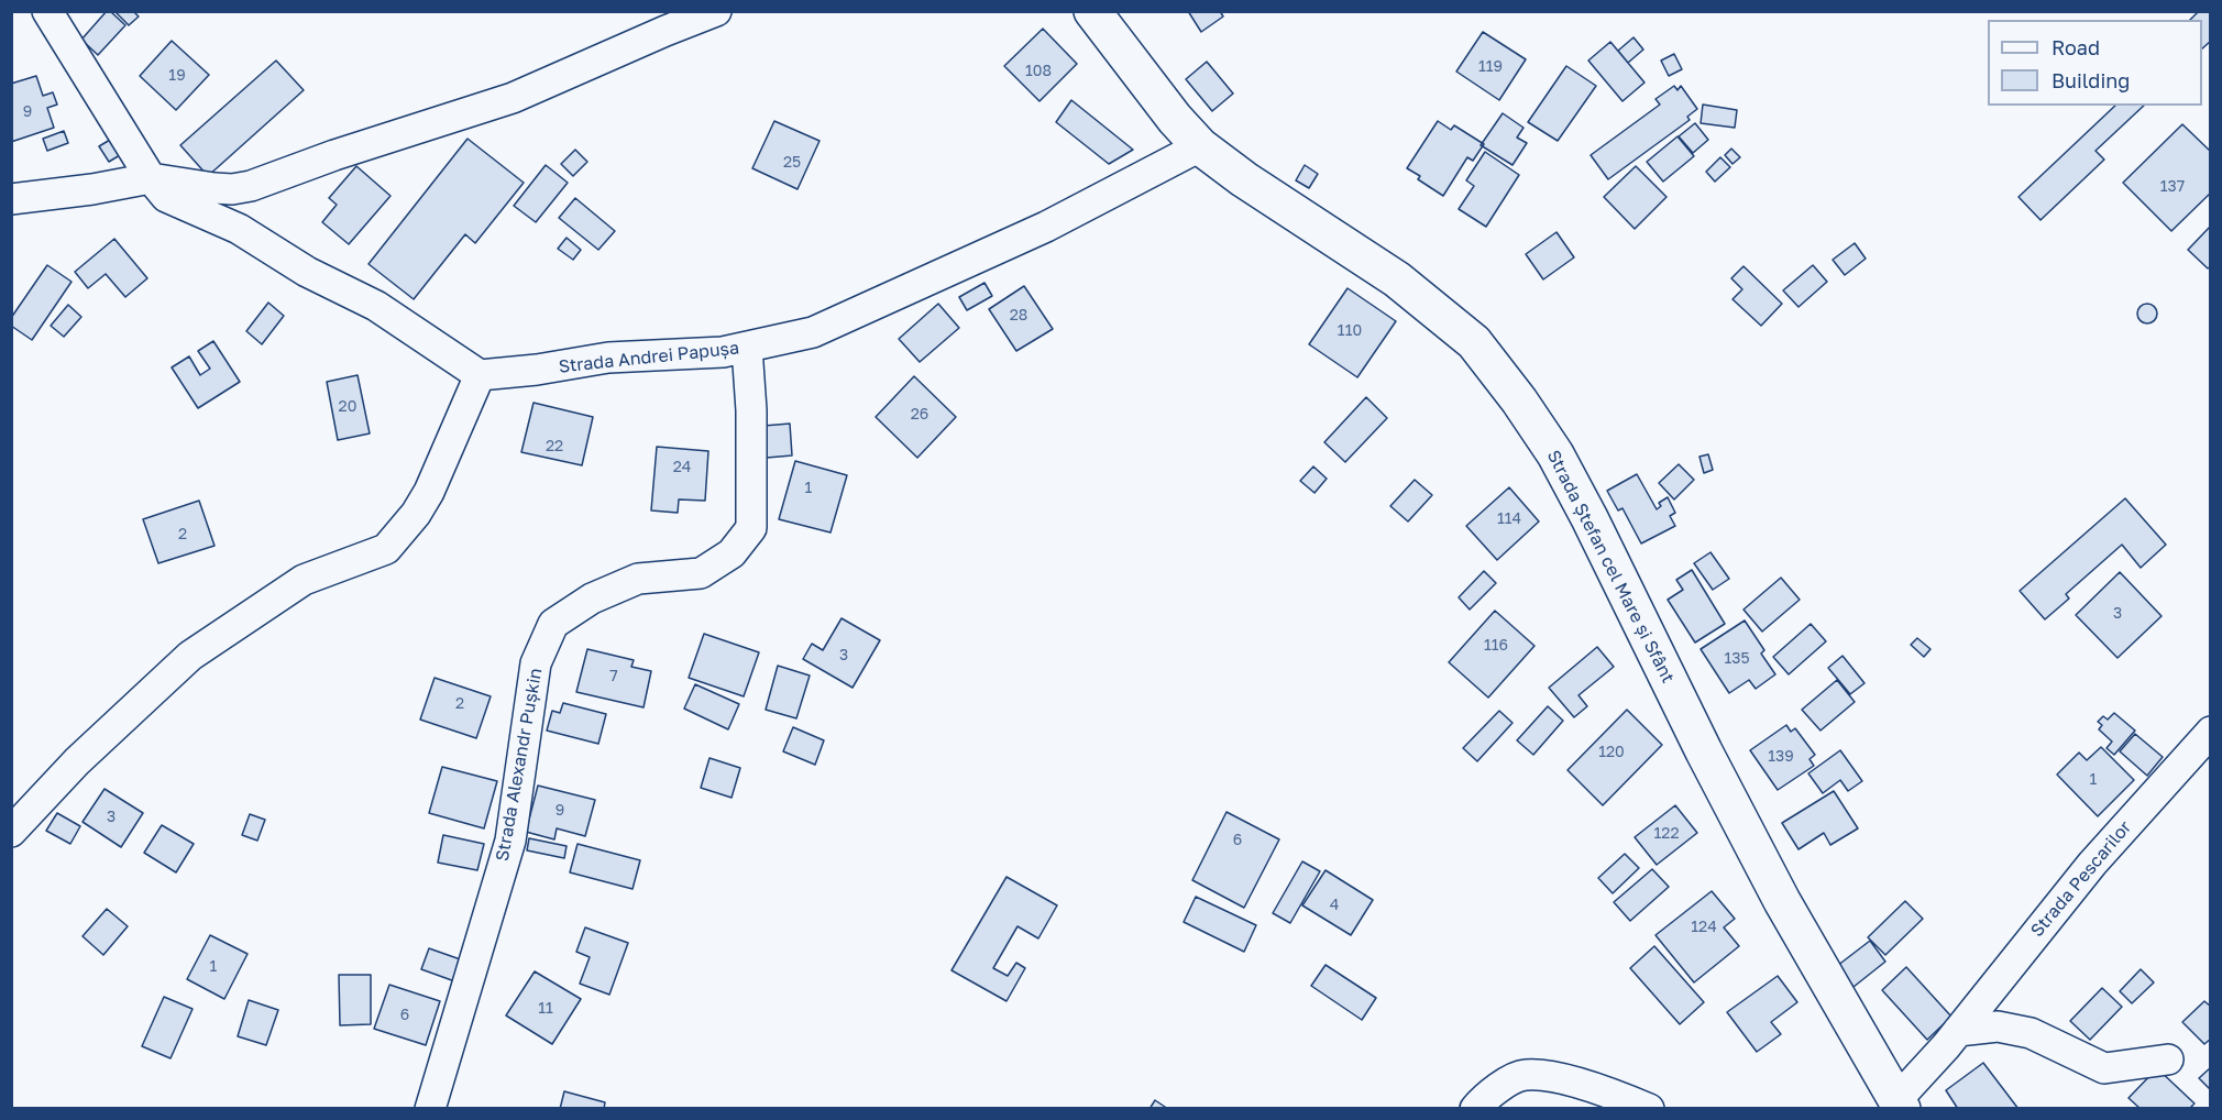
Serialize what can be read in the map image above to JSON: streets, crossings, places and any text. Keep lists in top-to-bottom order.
{
  "streets": {
    "main road": ["Strada Ștefan cel Mare și Sfânt"],
    "street": ["Strada Andrei Papușa", "Strada Alexandr Pușkin", "Strada Pescarilor"]
  },
  "crossings": [
    ["Strada Andrei Papușa", "Strada Ștefan cel Mare și Sfânt"],
    ["Strada Andrei Papușa", "Strada Alexandr Pușkin"],
    ["Strada Ștefan cel Mare și Sfânt", "Strada Pescarilor"]
  ],
  "house_numbers": [
    "119",
    "108",
    "19",
    "9",
    "25",
    "137",
    "28",
    "110",
    "20",
    "26",
    "22",
    "24",
    "1",
    "114",
    "2",
    "3",
    "116",
    "3",
    "135",
    "7",
    "2",
    "120",
    "139",
    "1",
    "9",
    "3",
    "122",
    "6",
    "4",
    "124",
    "1",
    "11",
    "6"
  ],
  "legend": ["Road", "Building"]
}
